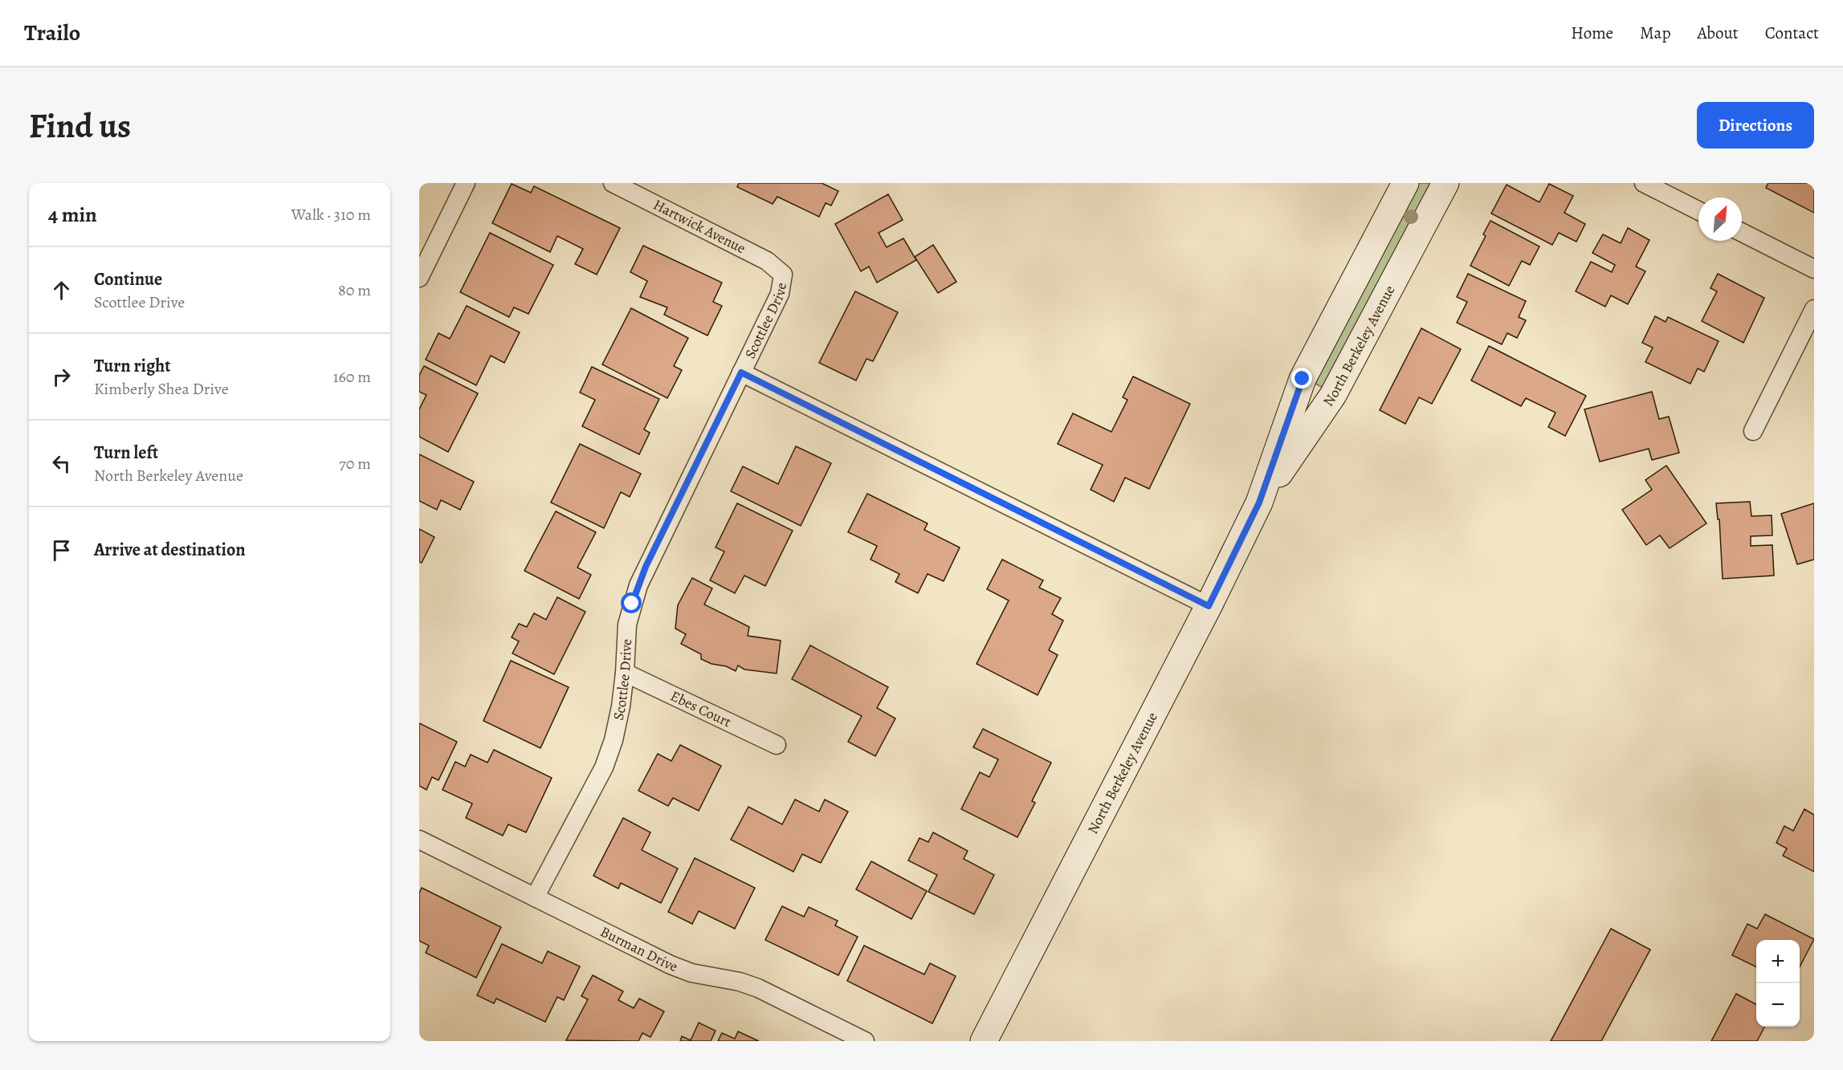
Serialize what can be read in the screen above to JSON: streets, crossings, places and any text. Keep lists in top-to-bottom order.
{
  "streets": {
    "street": [
      "Hartwick Avenue",
      "Scottlee Drive",
      "North Berkeley Avenue",
      "Ebes Court",
      "Burman Drive"
    ]
  },
  "crossings": [
    ["Hartwick Avenue", "Scottlee Drive"],
    ["Scottlee Drive", "Ebes Court"],
    ["Scottlee Drive", "Burman Drive"]
  ],
  "north": "top right",
  "page": {
    "header": "Trailo",
    "nav": [
      "Home",
      "Map",
      "About",
      "Contact"
    ],
    "buttons": "Directions",
    "title": "Find us",
    "heading": ["4 min", "Walk · 310 m"],
    "list": [
      ["Continue", "Scottlee Drive", "80 m"],
      ["Turn right", "Kimberly Shea Drive", "160 m"],
      ["Turn left", "North Berkeley Avenue", "70 m"],
      "Arrive at destination"
    ],
    "map_buttons": ["+", "−"]
  }
}
